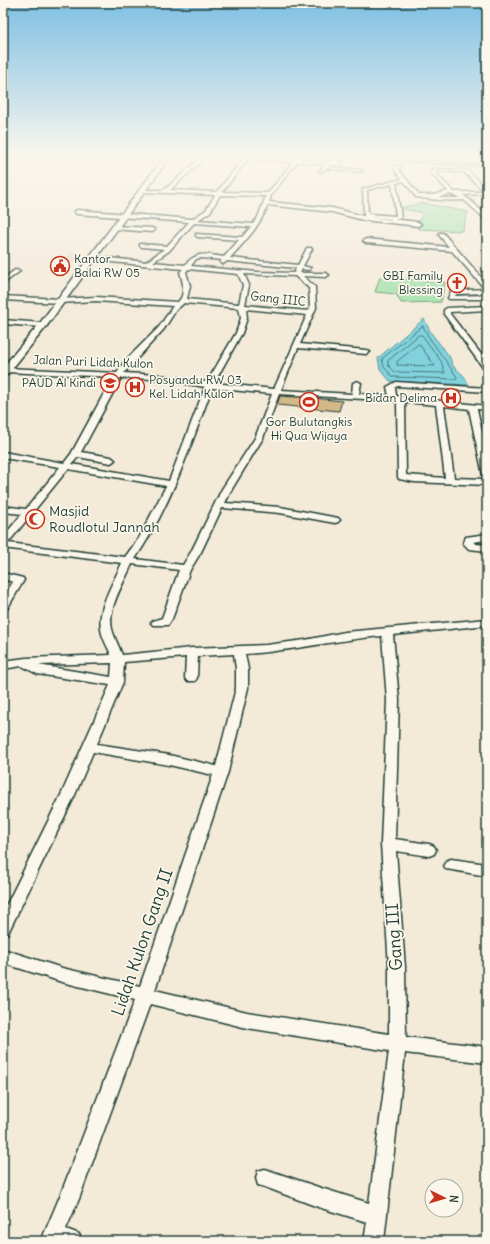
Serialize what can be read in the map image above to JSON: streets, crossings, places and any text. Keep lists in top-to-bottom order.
{
  "streets": {
    "street": [
      "Gang IIIC",
      "Jalan Puri Lidah Kulon",
      "Gang III",
      "Lidah Kulon Gang II"
    ]
  },
  "places": {
    "public building": ["Kantor Balai RW 05"],
    "church": ["GBI Family Blessing"],
    "school or university": ["PAUD Al Kindi"],
    "hospital": ["Posyandu RW 03 Kel. Lidah Kulon", "Bidan Delima"],
    "sports": ["Gor Bulutangkis Hi Qua Wijaya"],
    "mosque": ["Masjid Roudlotul Jannah"]
  },
  "north": "right"
}
